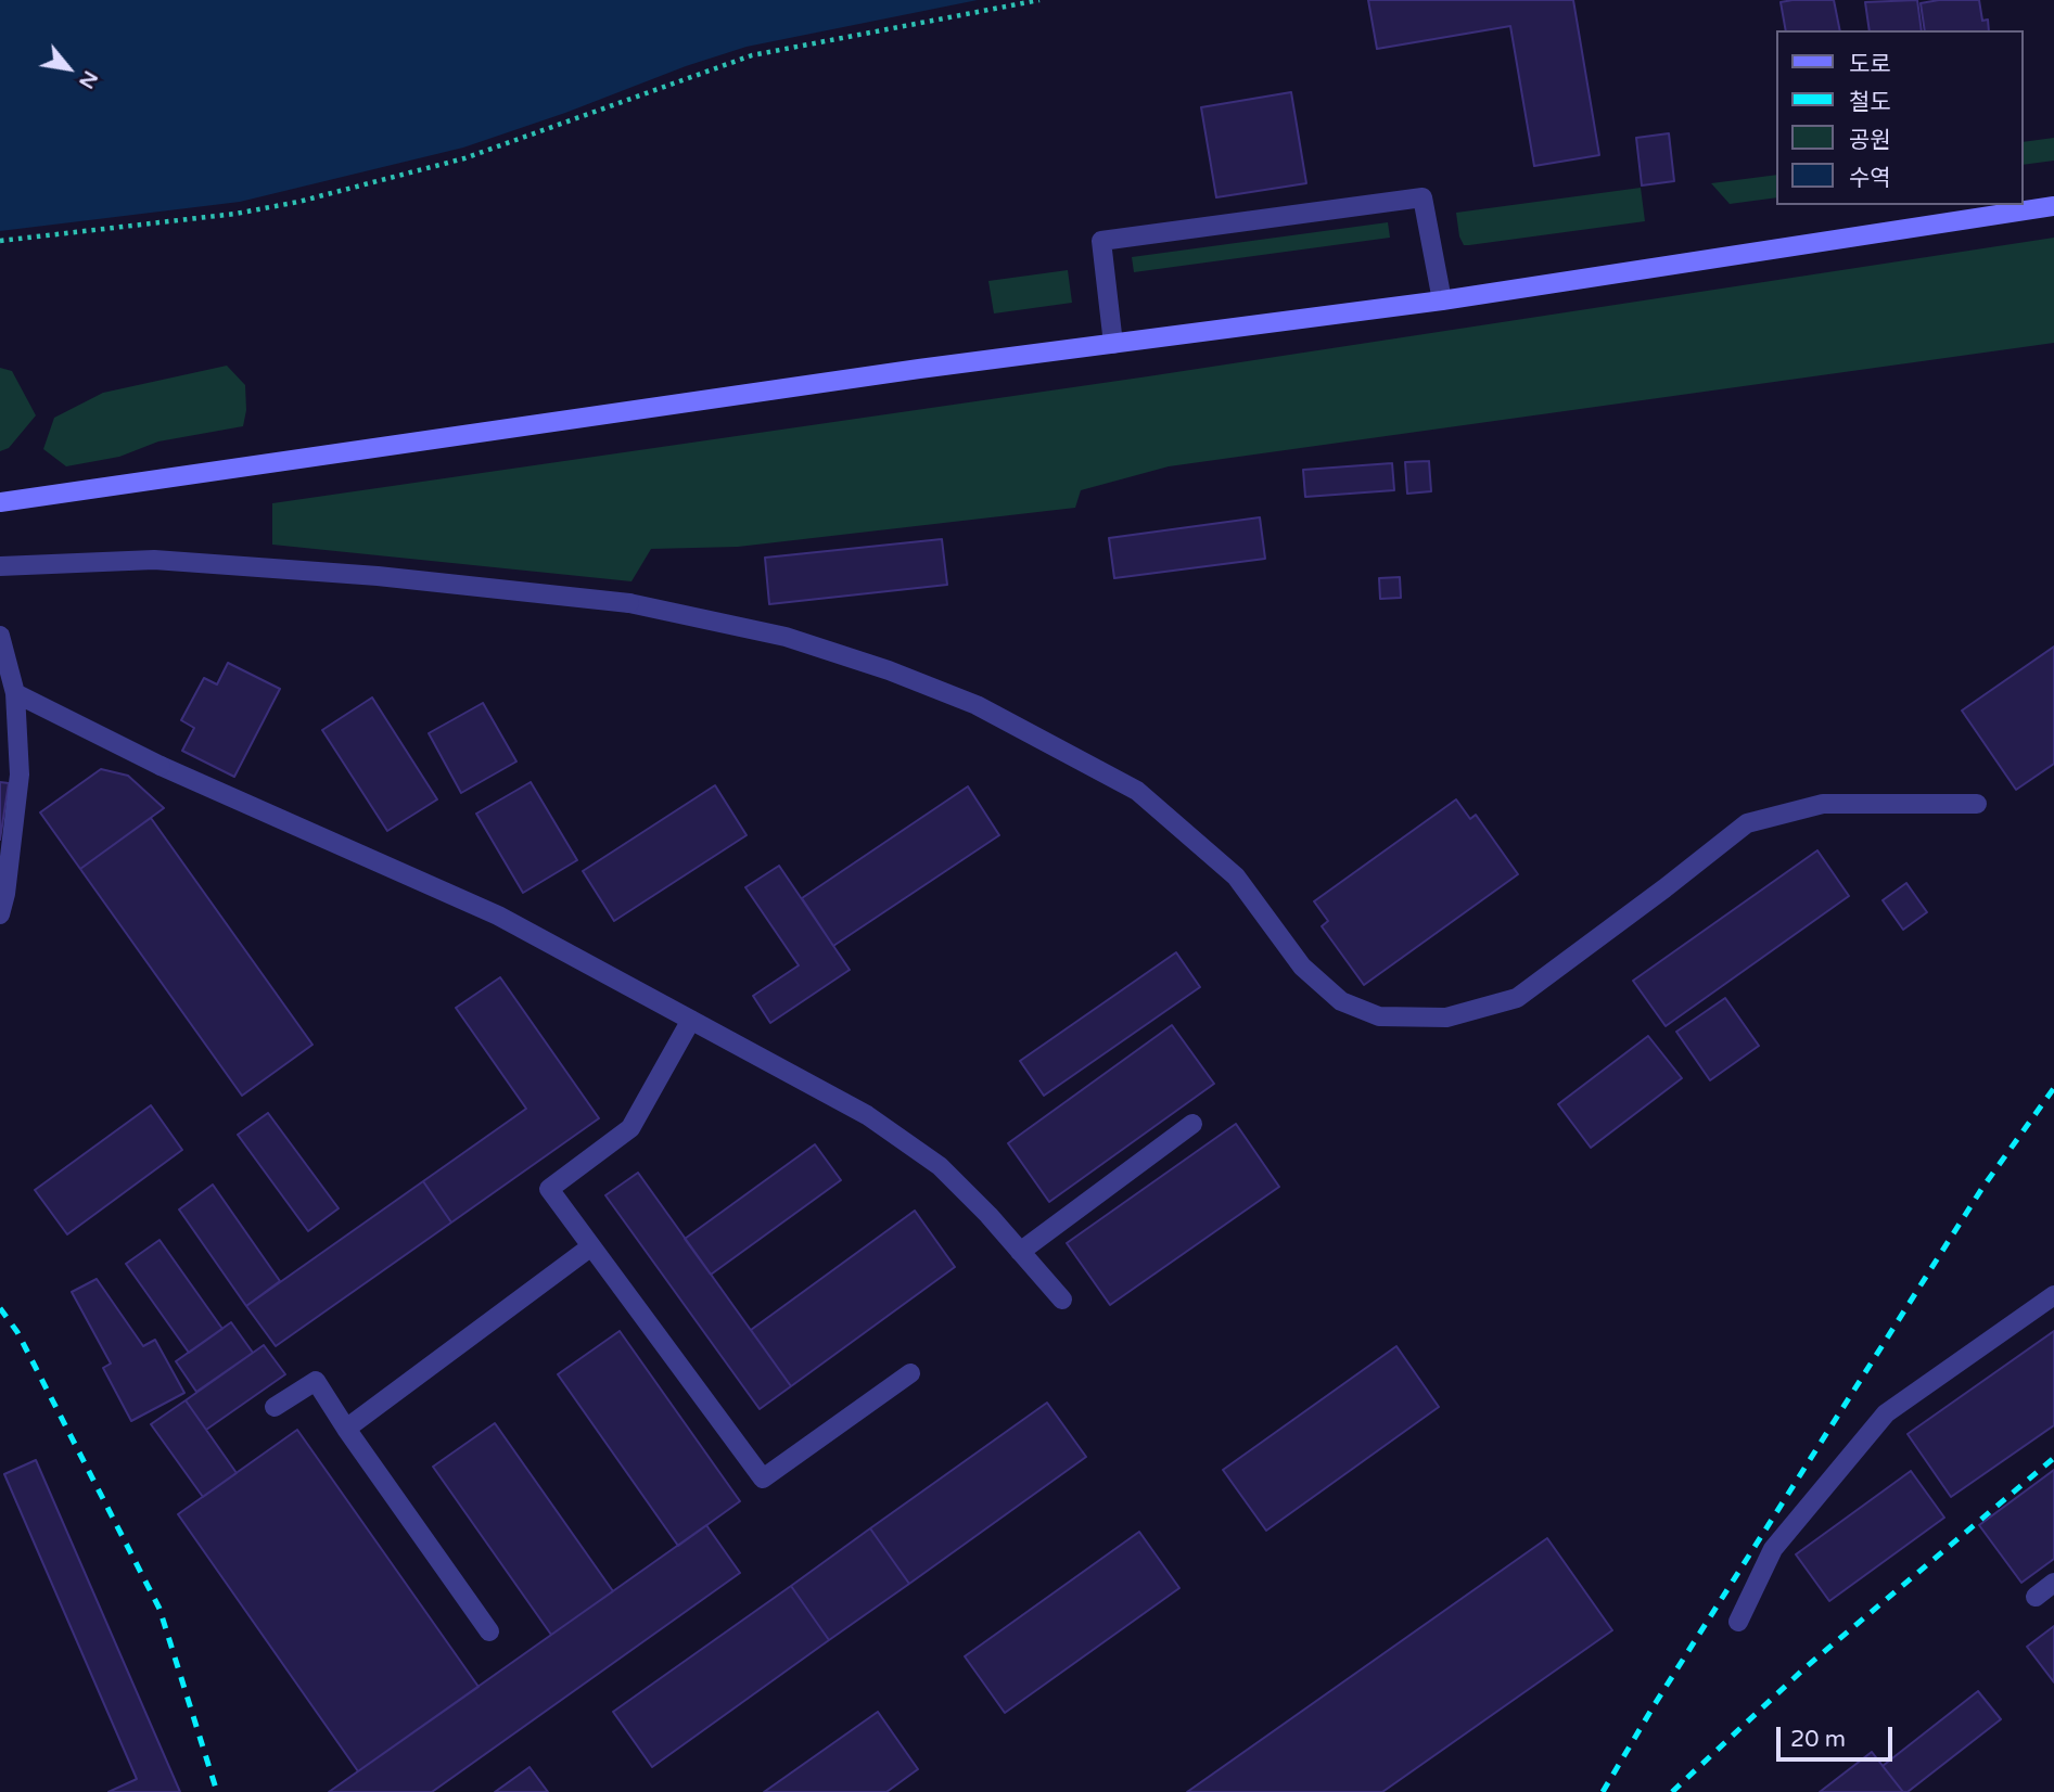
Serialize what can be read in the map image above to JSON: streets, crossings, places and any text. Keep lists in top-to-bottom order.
{
  "legend": [
    "도로",
    "철도",
    "공원",
    "수역"
  ],
  "scale_bar": "20 m",
  "north": "bottom right"
}
